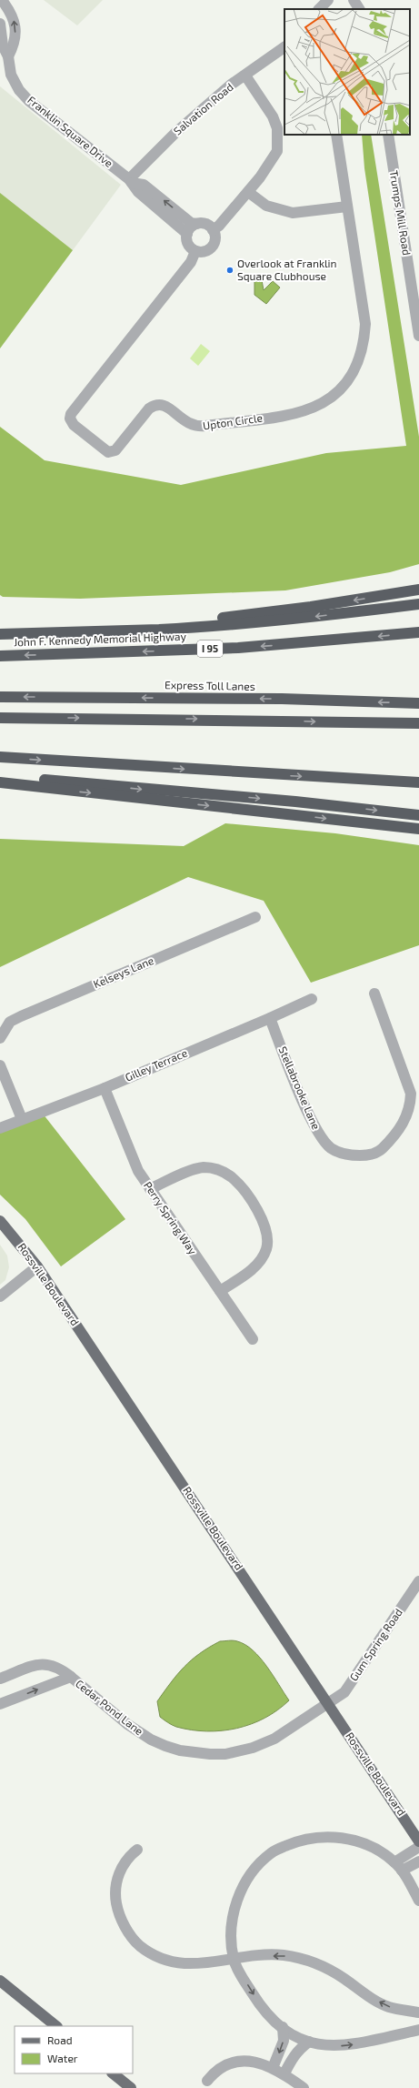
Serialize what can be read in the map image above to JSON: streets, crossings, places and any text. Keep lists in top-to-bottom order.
{
  "streets": {
    "highway": ["John F. Kennedy Memorial Highway", "I 95", "Express Toll Lanes"],
    "main road": ["Rossville Boulevard"],
    "street": [
      "Salvation Road",
      "Franklin Square Drive",
      "Trumps Mill Road",
      "Upton Circle",
      "Kelseys Lane",
      "Gilley Terrace",
      "Stellabrooke Lane",
      "Perry Spring Way",
      "Gum Spring Road",
      "Cedar Pond Lane"
    ]
  },
  "crossings": [
    ["Salvation Road", "Franklin Square Drive"],
    ["Franklin Square Drive", "Upton Circle"],
    ["Gilley Terrace", "Stellabrooke Lane"],
    ["Gilley Terrace", "Perry Spring Way"],
    ["Rossville Boulevard", "Gum Spring Road"],
    ["Rossville Boulevard", "Cedar Pond Lane"],
    ["Gum Spring Road", "Cedar Pond Lane"]
  ],
  "places": ["Overlook at Franklin Square Clubhouse"],
  "legend": ["Road", "Water"]
}
